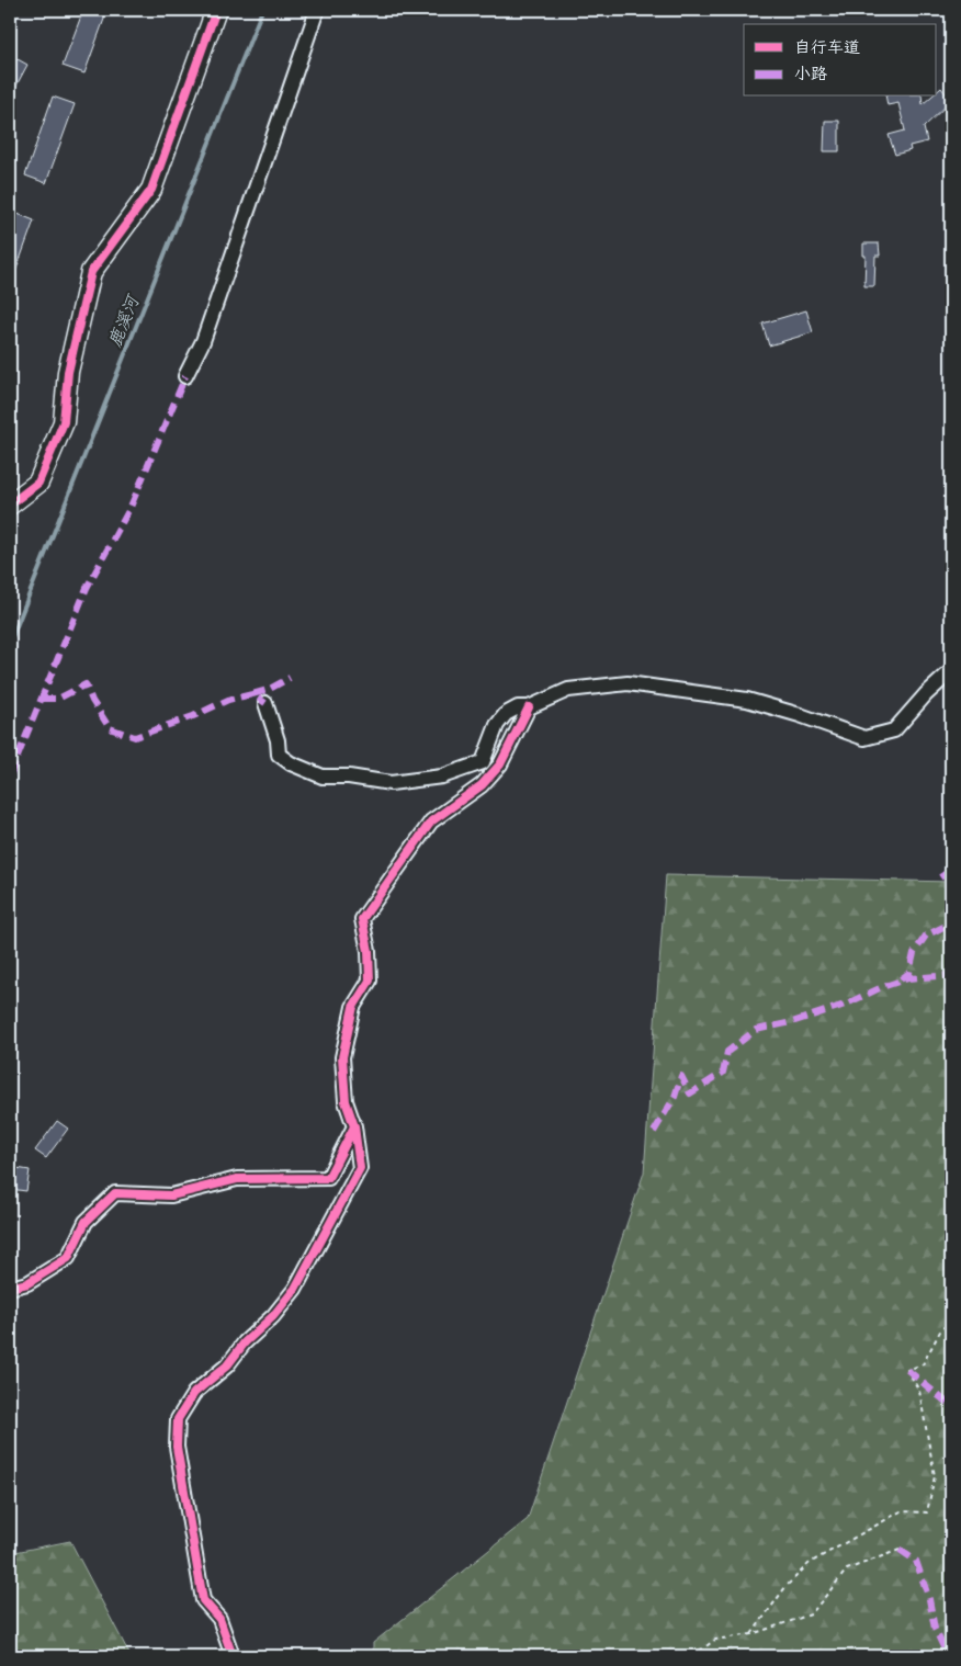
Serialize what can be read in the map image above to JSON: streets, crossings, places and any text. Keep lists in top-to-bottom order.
{
  "water": ["鹿溪河"],
  "legend": ["自行车道", "小路"]
}
